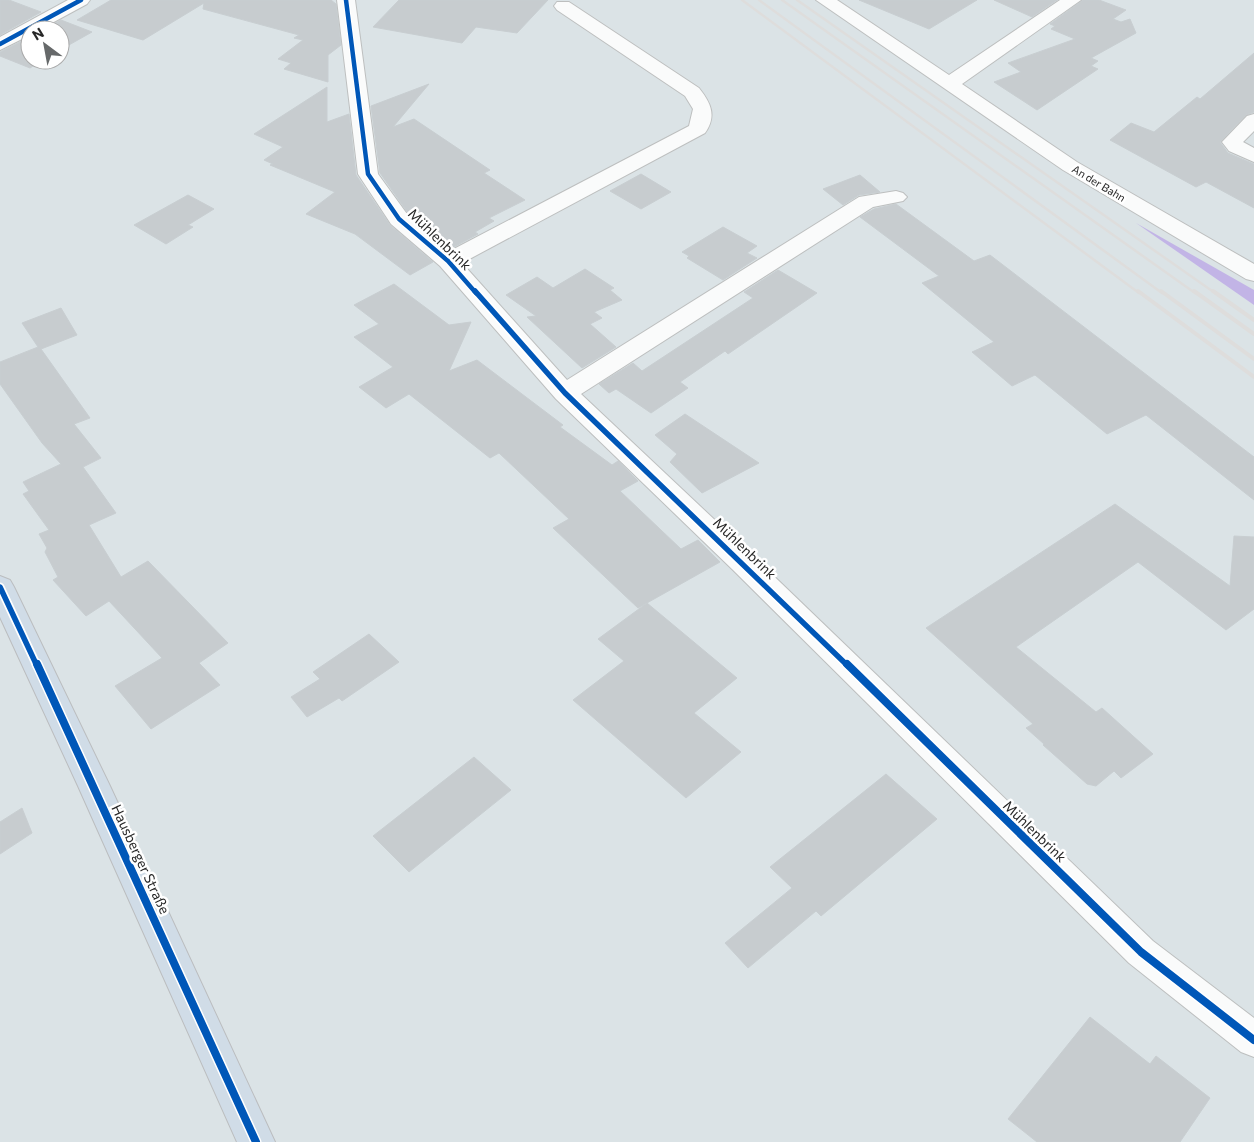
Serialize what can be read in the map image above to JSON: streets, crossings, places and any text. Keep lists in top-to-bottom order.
{
  "streets": {
    "main road": ["Hausberger Straße"],
    "street": ["An der Bahn", "Mühlenbrink"]
  },
  "north": "top left"
}
